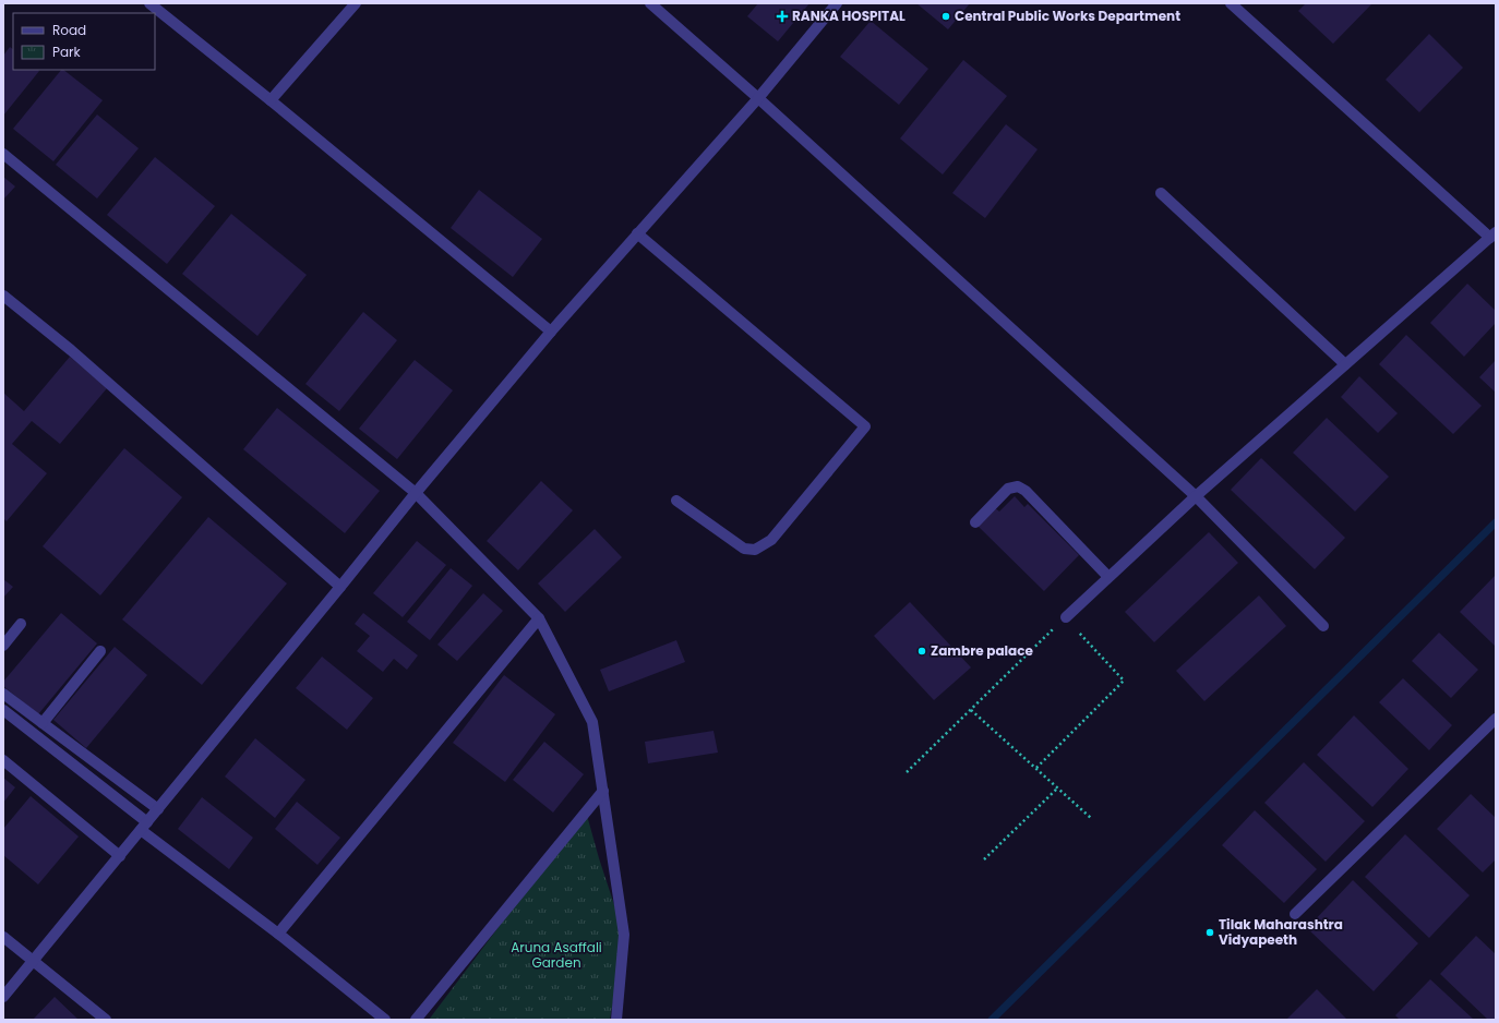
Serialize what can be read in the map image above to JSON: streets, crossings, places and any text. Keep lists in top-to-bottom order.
{
  "parks": ["Aruna Asaffali Garden"],
  "places": {
    "health": ["RANKA HOSPITAL"],
    "other": ["Central Public Works Department", "Zambre palace", "Tilak Maharashtra Vidyapeeth"]
  },
  "legend": ["Road", "Park"]
}
